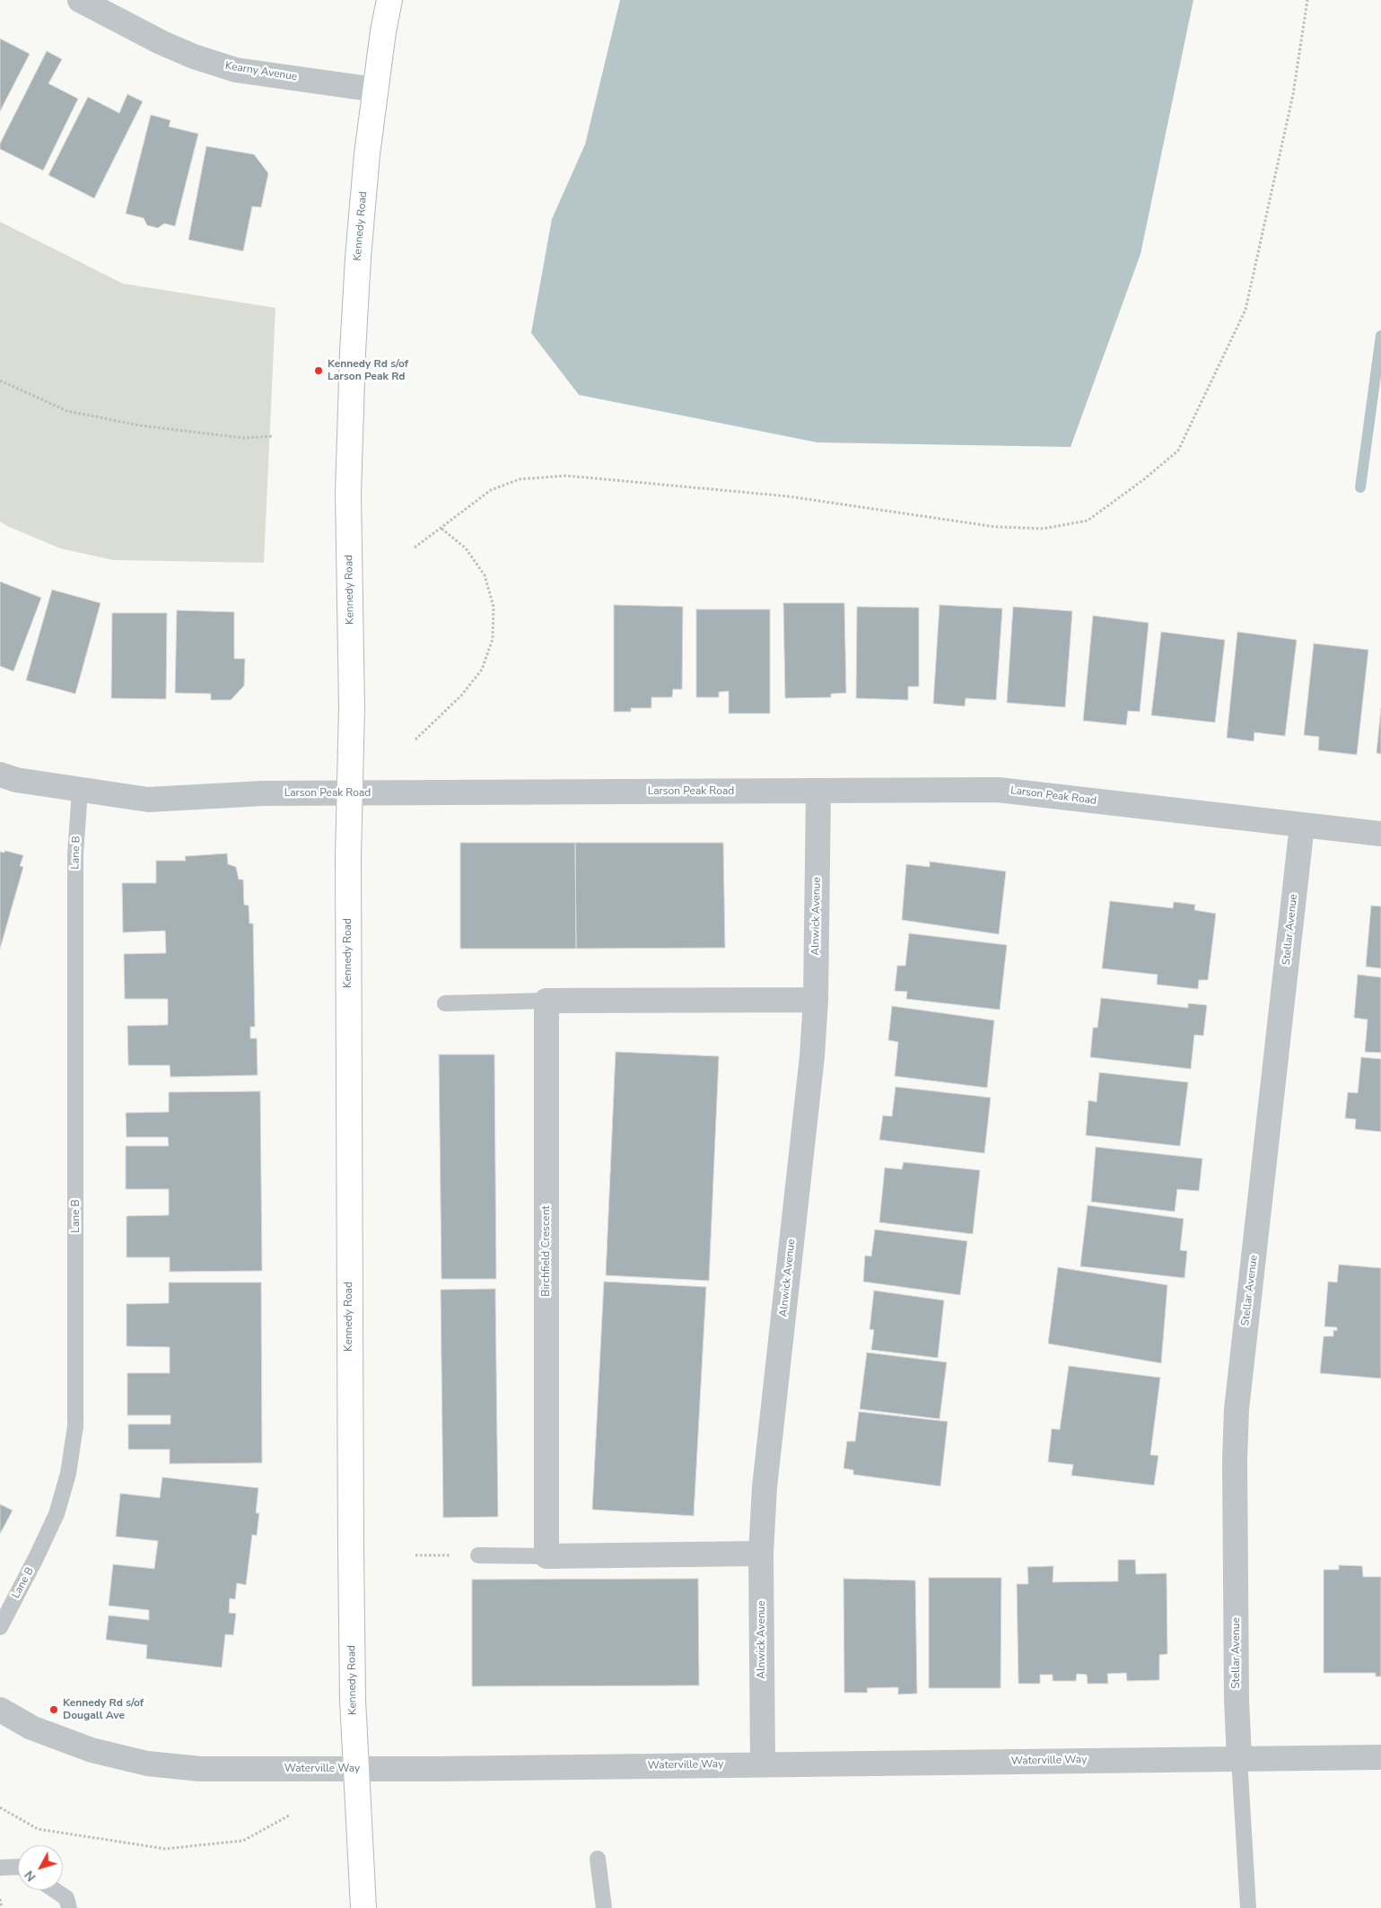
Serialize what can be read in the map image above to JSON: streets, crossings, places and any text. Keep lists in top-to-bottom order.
{
  "streets": {
    "main road": ["Kennedy Road"],
    "street": [
      "Kearny Avenue",
      "Larson Peak Road",
      "Alnwick Avenue",
      "Stellar Avenue",
      "Birchfield Crescent",
      "Waterville Way"
    ],
    "lane": ["Lane B"]
  },
  "crossings": [
    ["Kearny Avenue", "Kennedy Road"],
    ["Kennedy Road", "Larson Peak Road"],
    ["Kennedy Road", "Waterville Way"],
    ["Larson Peak Road", "Lane B"],
    ["Larson Peak Road", "Alnwick Avenue"],
    ["Larson Peak Road", "Stellar Avenue"],
    ["Alnwick Avenue", "Waterville Way"],
    ["Stellar Avenue", "Waterville Way"]
  ],
  "places": ["Kennedy Rd s/of Larson Peak Rd", "Kennedy Rd s/of Dougall Ave"],
  "north": "bottom left"
}
